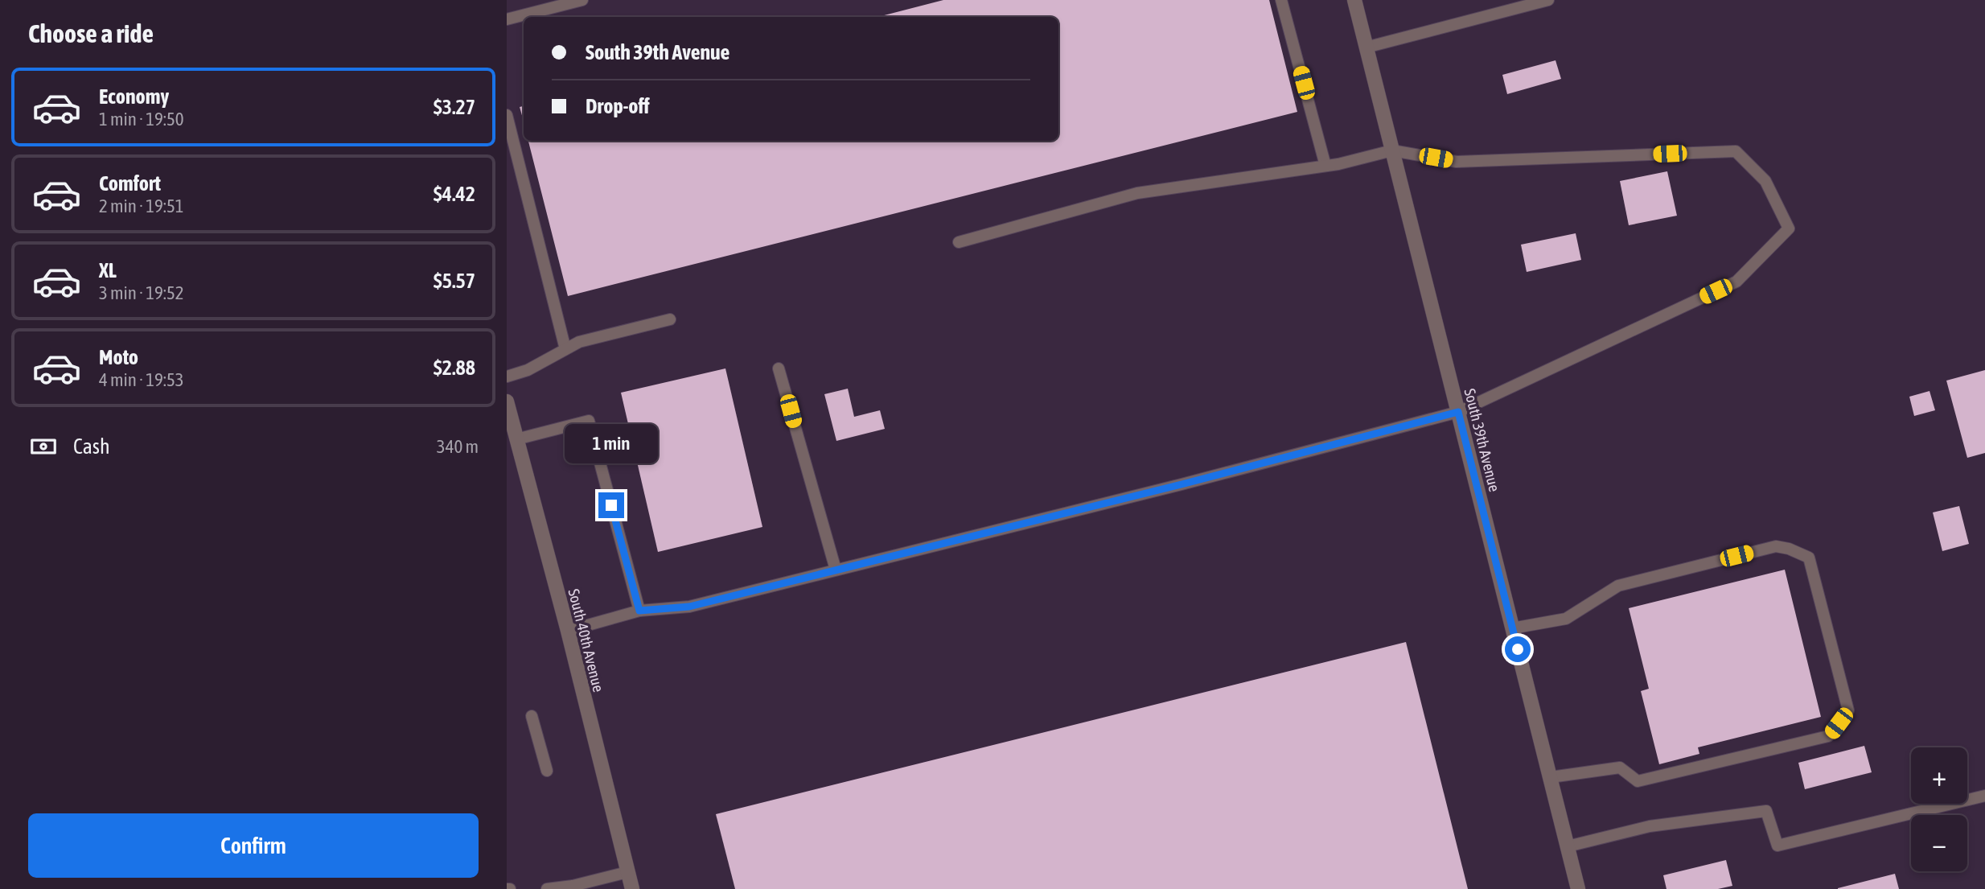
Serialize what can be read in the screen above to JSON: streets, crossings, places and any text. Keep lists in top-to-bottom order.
{
  "streets": {
    "street": ["South 39th Avenue", "South 40th Avenue"]
  },
  "page": {
    "heading": "Choose a ride",
    "banner": ["South 39th Avenue", "Drop-off"],
    "list": [
      {
        "name": "Economy",
        "note": "1 min · 19:50",
        "value": "$3.27"
      },
      {
        "name": "Comfort",
        "note": "2 min · 19:51",
        "value": "$4.42"
      },
      {
        "name": "XL",
        "note": "3 min · 19:52",
        "value": "$5.57"
      },
      {
        "name": "Moto",
        "note": "4 min · 19:53",
        "value": "$2.88"
      }
    ],
    "pay": ["Cash", "340 m"],
    "bubble": "1 min",
    "map_buttons": ["+", "−"],
    "buttons": "Confirm"
  }
}
